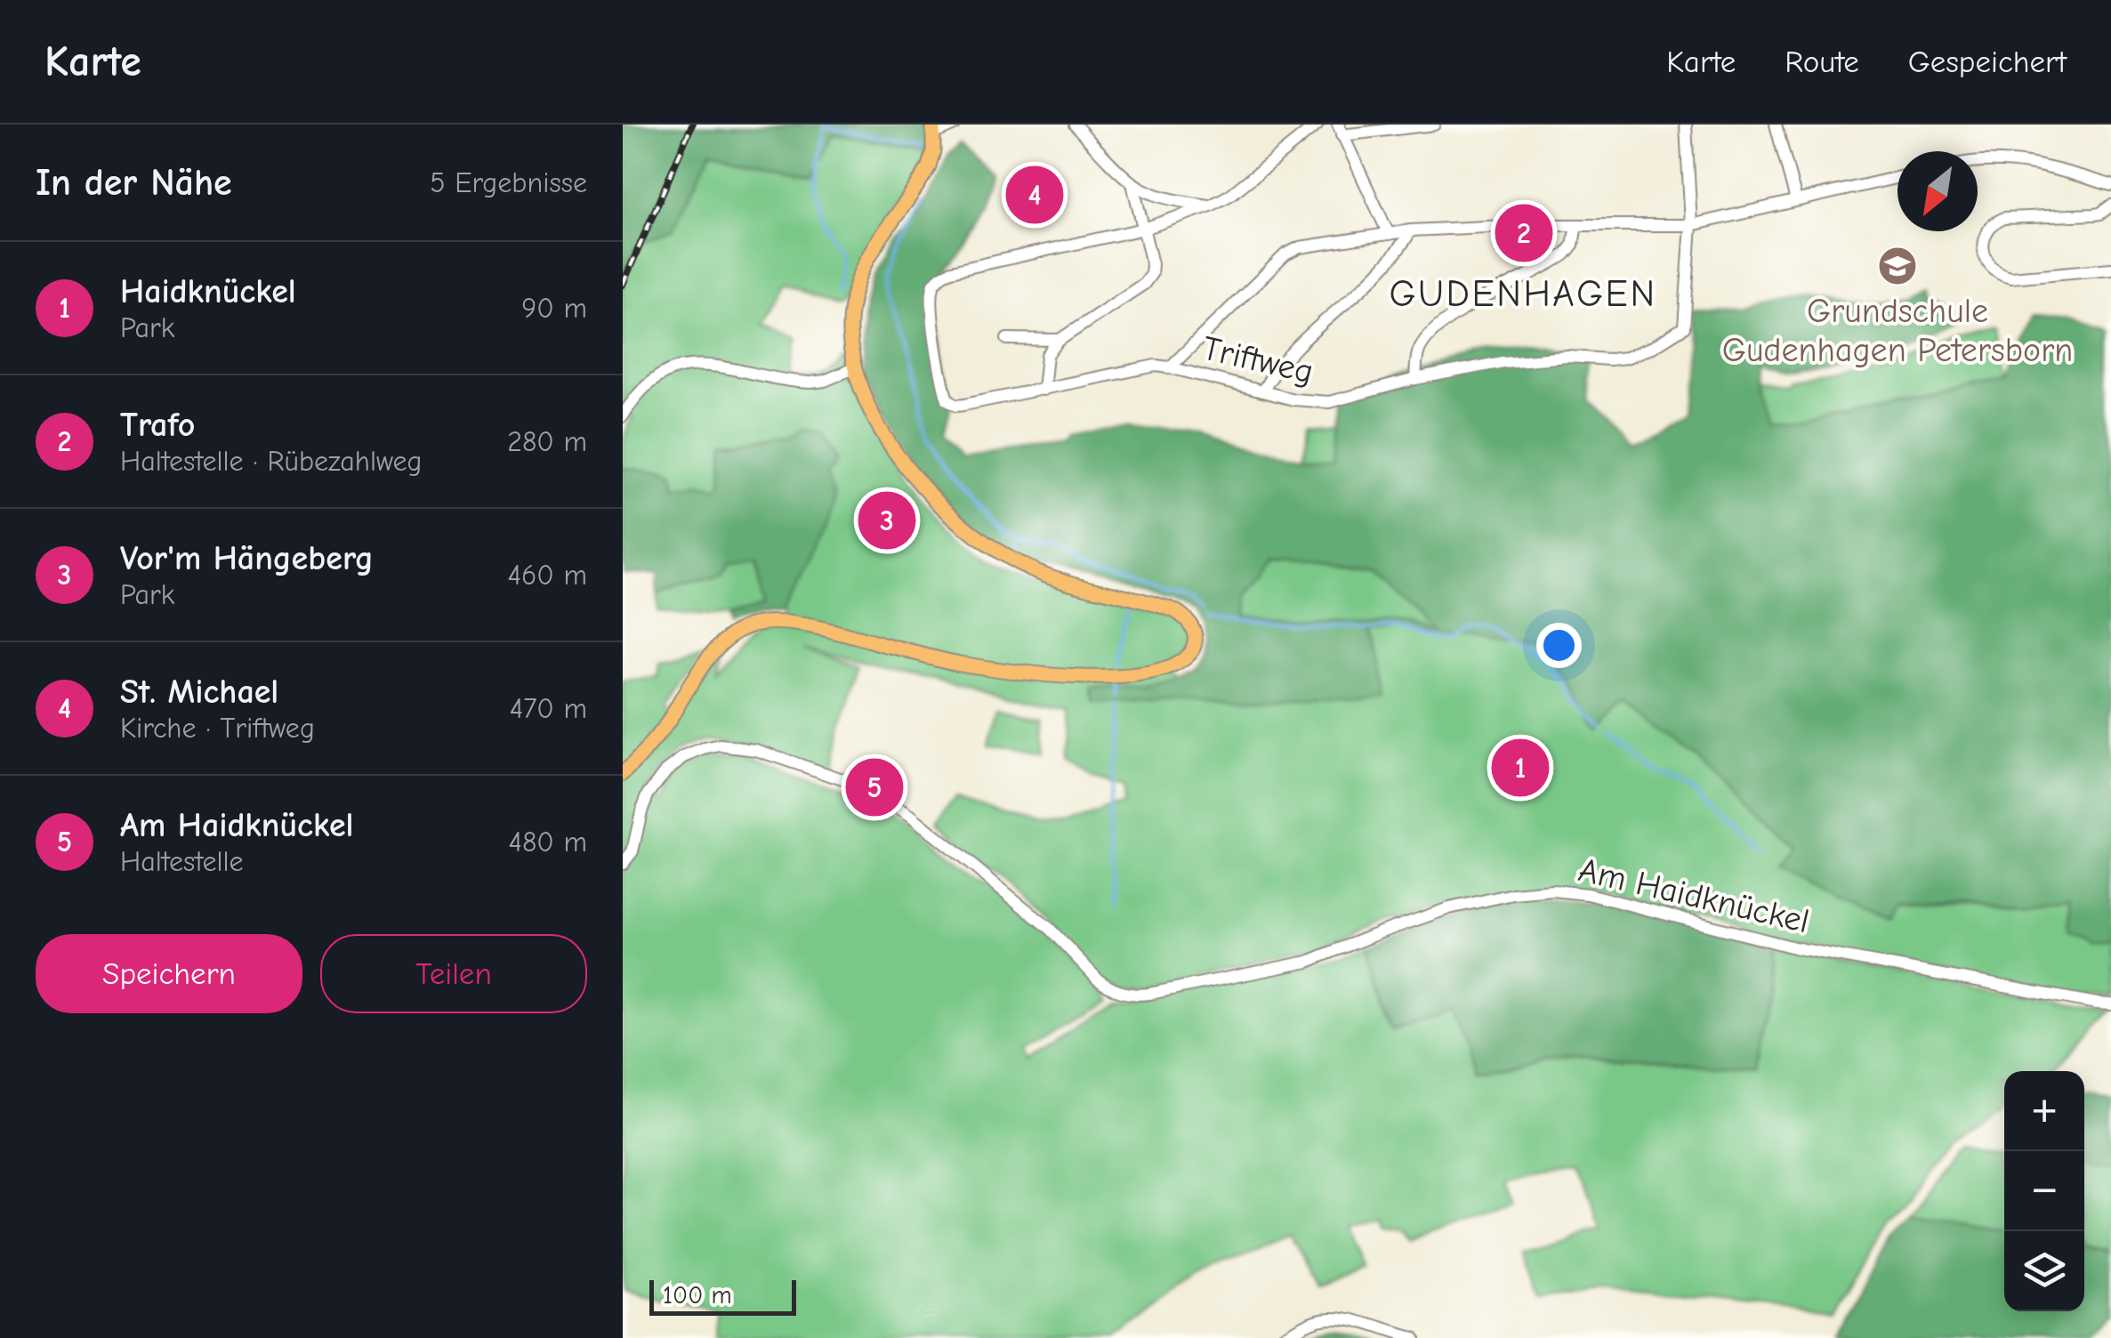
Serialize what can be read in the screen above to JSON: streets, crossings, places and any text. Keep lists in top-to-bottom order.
{
  "streets": {
    "street": ["Triftweg", "Am Haidknückel"]
  },
  "districts": ["GUDENHAGEN"],
  "places": {
    "school or university": ["Grundschule Gudenhagen Petersborn"]
  },
  "scale_bar": "100 m",
  "north": "bottom left",
  "page": {
    "header": "Karte",
    "nav": ["Karte", "Route", "Gespeichert"],
    "heading": ["In der Nähe", "5 Ergebnisse"],
    "pins": [
      "4",
      "2",
      "3",
      "1",
      "5"
    ],
    "list": [
      {
        "mark": "1",
        "name": "Haidknückel",
        "note": "Park",
        "value": "90 m"
      },
      {
        "mark": "2",
        "name": "Trafo",
        "note": "Haltestelle · Rübezahlweg",
        "value": "280 m"
      },
      {
        "mark": "3",
        "name": "Vor'm Hängeberg",
        "note": "Park",
        "value": "460 m"
      },
      {
        "mark": "4",
        "name": "St. Michael",
        "note": "Kirche · Triftweg",
        "value": "470 m"
      },
      {
        "mark": "5",
        "name": "Am Haidknückel",
        "note": "Haltestelle",
        "value": "480 m"
      }
    ],
    "buttons": ["Speichern", "Teilen"],
    "map_buttons": ["+", "−"],
    "scale": "100 m"
  }
}
